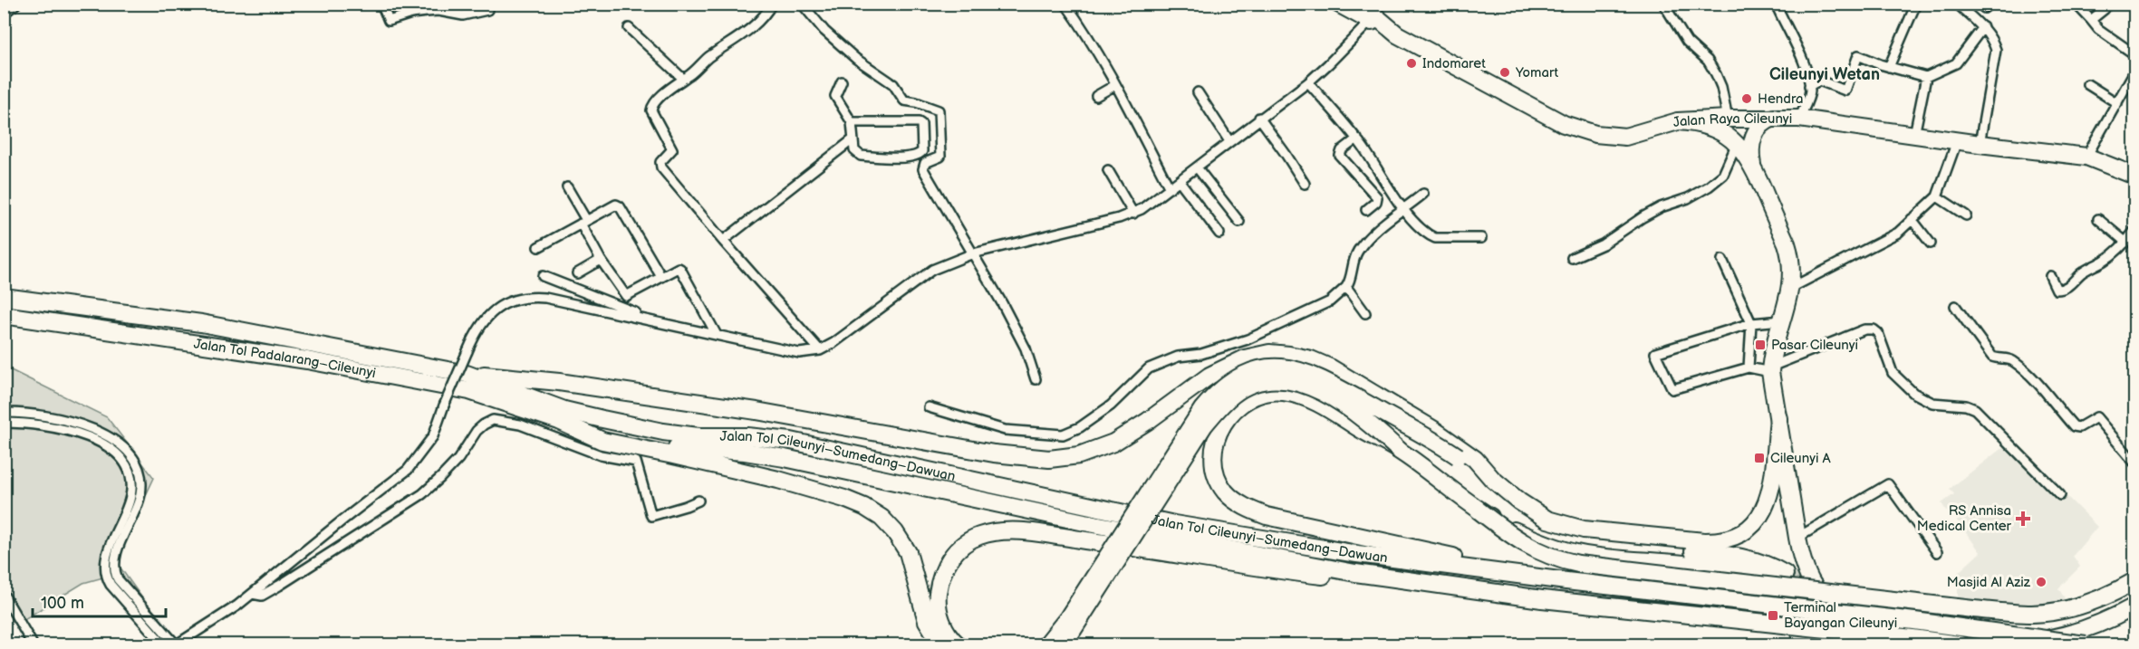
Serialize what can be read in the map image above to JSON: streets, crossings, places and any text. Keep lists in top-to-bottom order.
{
  "streets": {
    "highway": ["Jalan Raya Cileunyi", "Jalan Tol Padalarang–Cileunyi", "Jalan Tol Cileunyi–Sumedang–Dawuan"]
  },
  "crossings": [
    ["Jalan Tol Padalarang–Cileunyi", "Jalan Tol Cileunyi–Sumedang–Dawuan"]
  ],
  "districts": ["Cileunyi Wetan"],
  "places": {
    "other": [
      "Indomaret",
      "Yomart",
      "Hendra",
      "Masjid Al Aziz"
    ],
    "transit": ["Pasar Cileunyi", "Cileunyi A", "Terminal Bayangan Cileunyi"],
    "health": ["RS Annisa Medical Center"]
  },
  "scale_bar": "100 m"
}
